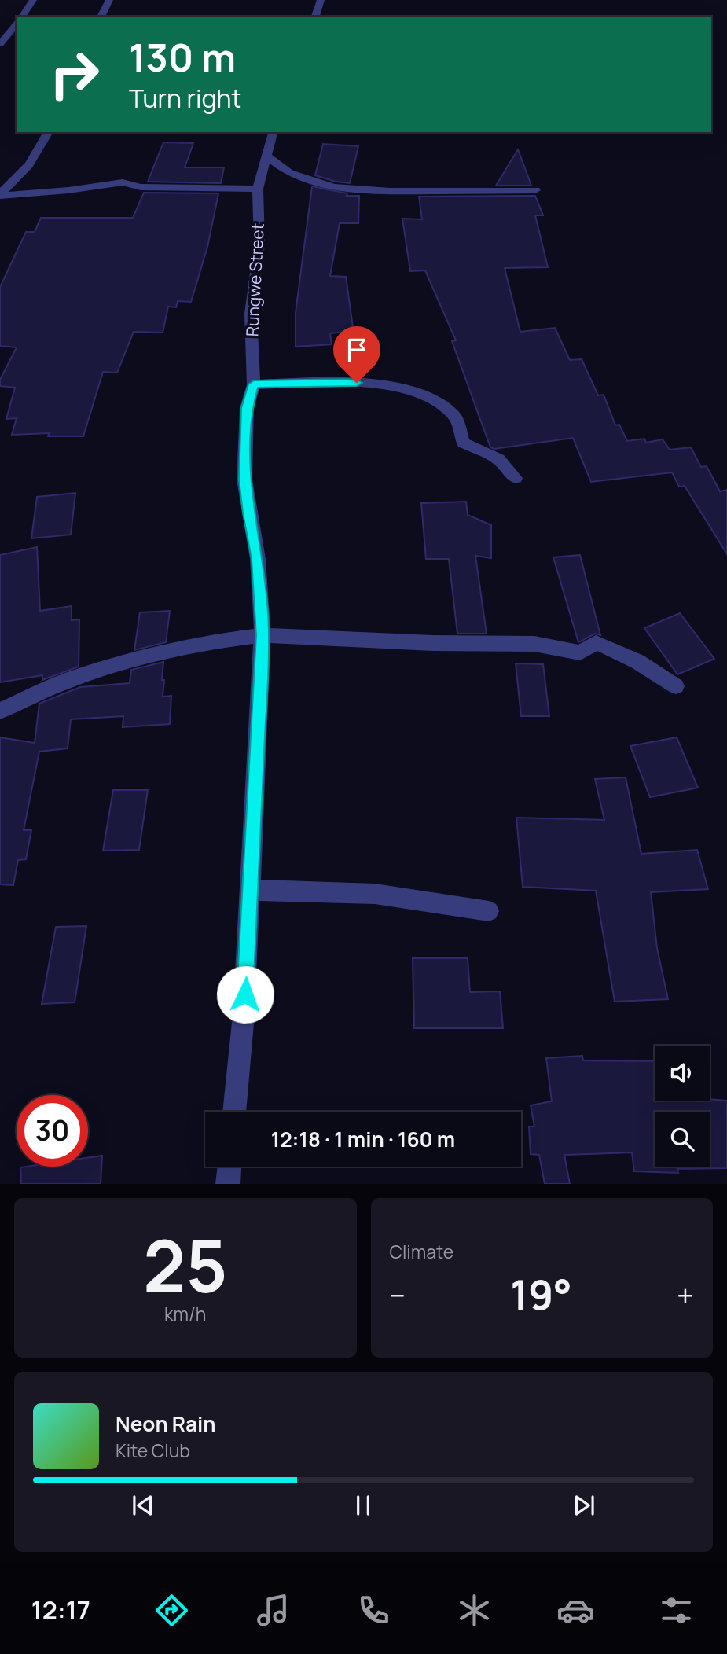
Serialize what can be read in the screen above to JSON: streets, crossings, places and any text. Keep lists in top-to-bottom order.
{
  "streets": {
    "street": ["Rungwe Street"]
  },
  "page": {
    "turn": ["130 m", "Turn right"],
    "limit": "30",
    "trip": "12:18 · 1 min · 160 m",
    "tile": [
      ["25", "km/h"],
      "Climate"
    ],
    "heat": ["−", "19°", "+"],
    "song": ["Neon Rain", "Kite Club"],
    "tabs": "12:17"
  }
}
